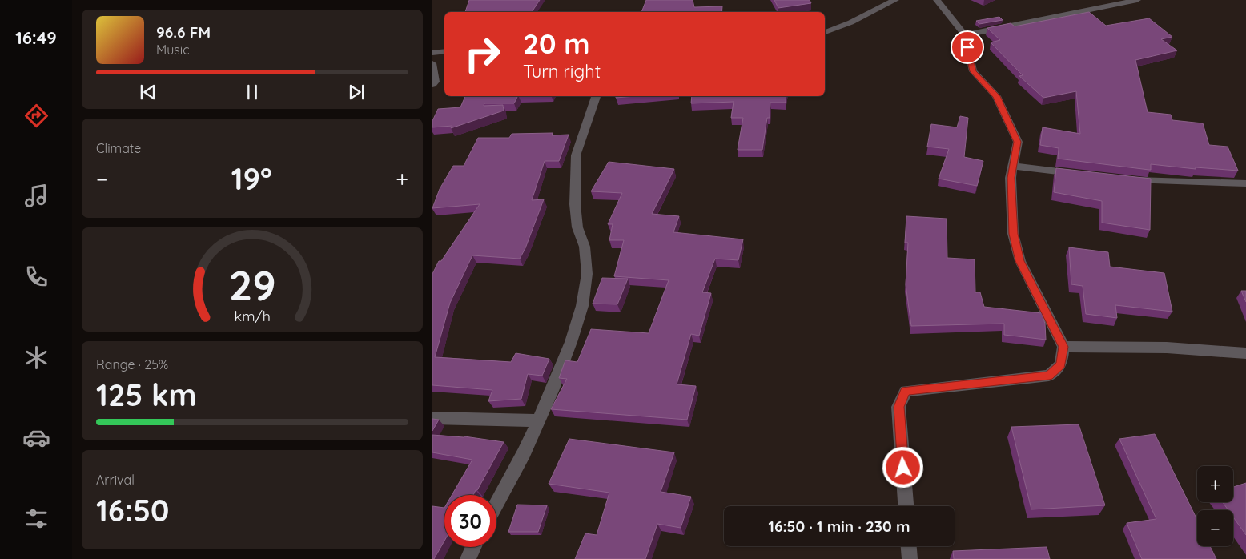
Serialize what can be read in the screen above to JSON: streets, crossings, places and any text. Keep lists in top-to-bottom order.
{
  "page": {
    "tabs": "16:49",
    "turn": ["20 m", "Turn right"],
    "song": ["96.6 FM", "Music"],
    "tile": [
      "Climate",
      ["Range · 25%", "125 km"],
      ["Arrival", "16:50"]
    ],
    "heat": ["−", "19°", "+"],
    "map_buttons": ["+", "−"],
    "limit": "30",
    "trip": "16:50 · 1 min · 230 m",
    "gauge": ["29", "km/h"]
  }
}
